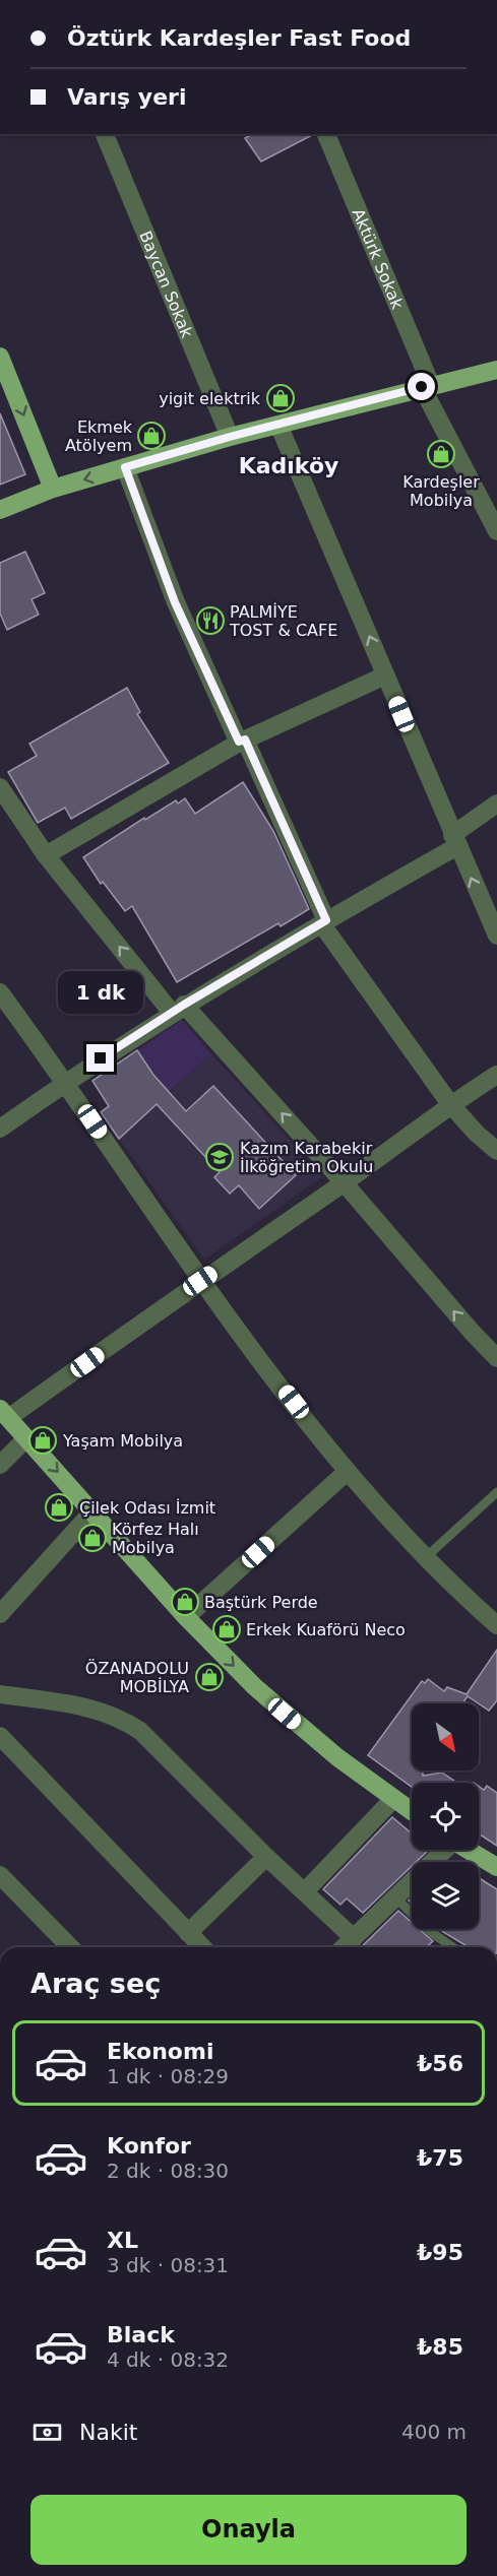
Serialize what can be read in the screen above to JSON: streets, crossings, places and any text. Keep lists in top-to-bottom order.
{
  "streets": {
    "street": ["Aktürk Sokak", "Baycan Sokak"]
  },
  "districts": ["Kadıköy"],
  "places": {
    "shop": [
      "yigit elektrik",
      "Ekmek Atölyem",
      "Kardeşler Mobilya",
      "Yaşam Mobilya",
      "Çilek Odası İzmit",
      "Körfez Halı Mobilya",
      "Baştürk Perde",
      "Erkek Kuaförü Neco",
      "ÖZANADOLU MOBİLYA"
    ],
    "restaurant": ["PALMİYE TOST & CAFE"],
    "school or university": ["Kazım Karabekir İlköğretim Okulu"]
  },
  "north": "bottom right",
  "page": {
    "banner": ["Öztürk Kardeşler Fast Food", "Varış yeri"],
    "bubble": "1 dk",
    "heading": "Araç seç",
    "list": [
      {
        "name": "Ekonomi",
        "note": "1 dk · 08:29",
        "value": "₺56"
      },
      {
        "name": "Konfor",
        "note": "2 dk · 08:30",
        "value": "₺75"
      },
      {
        "name": "XL",
        "note": "3 dk · 08:31",
        "value": "₺95"
      },
      {
        "name": "Black",
        "note": "4 dk · 08:32",
        "value": "₺85"
      }
    ],
    "pay": ["Nakit", "400 m"],
    "buttons": "Onayla"
  }
}
